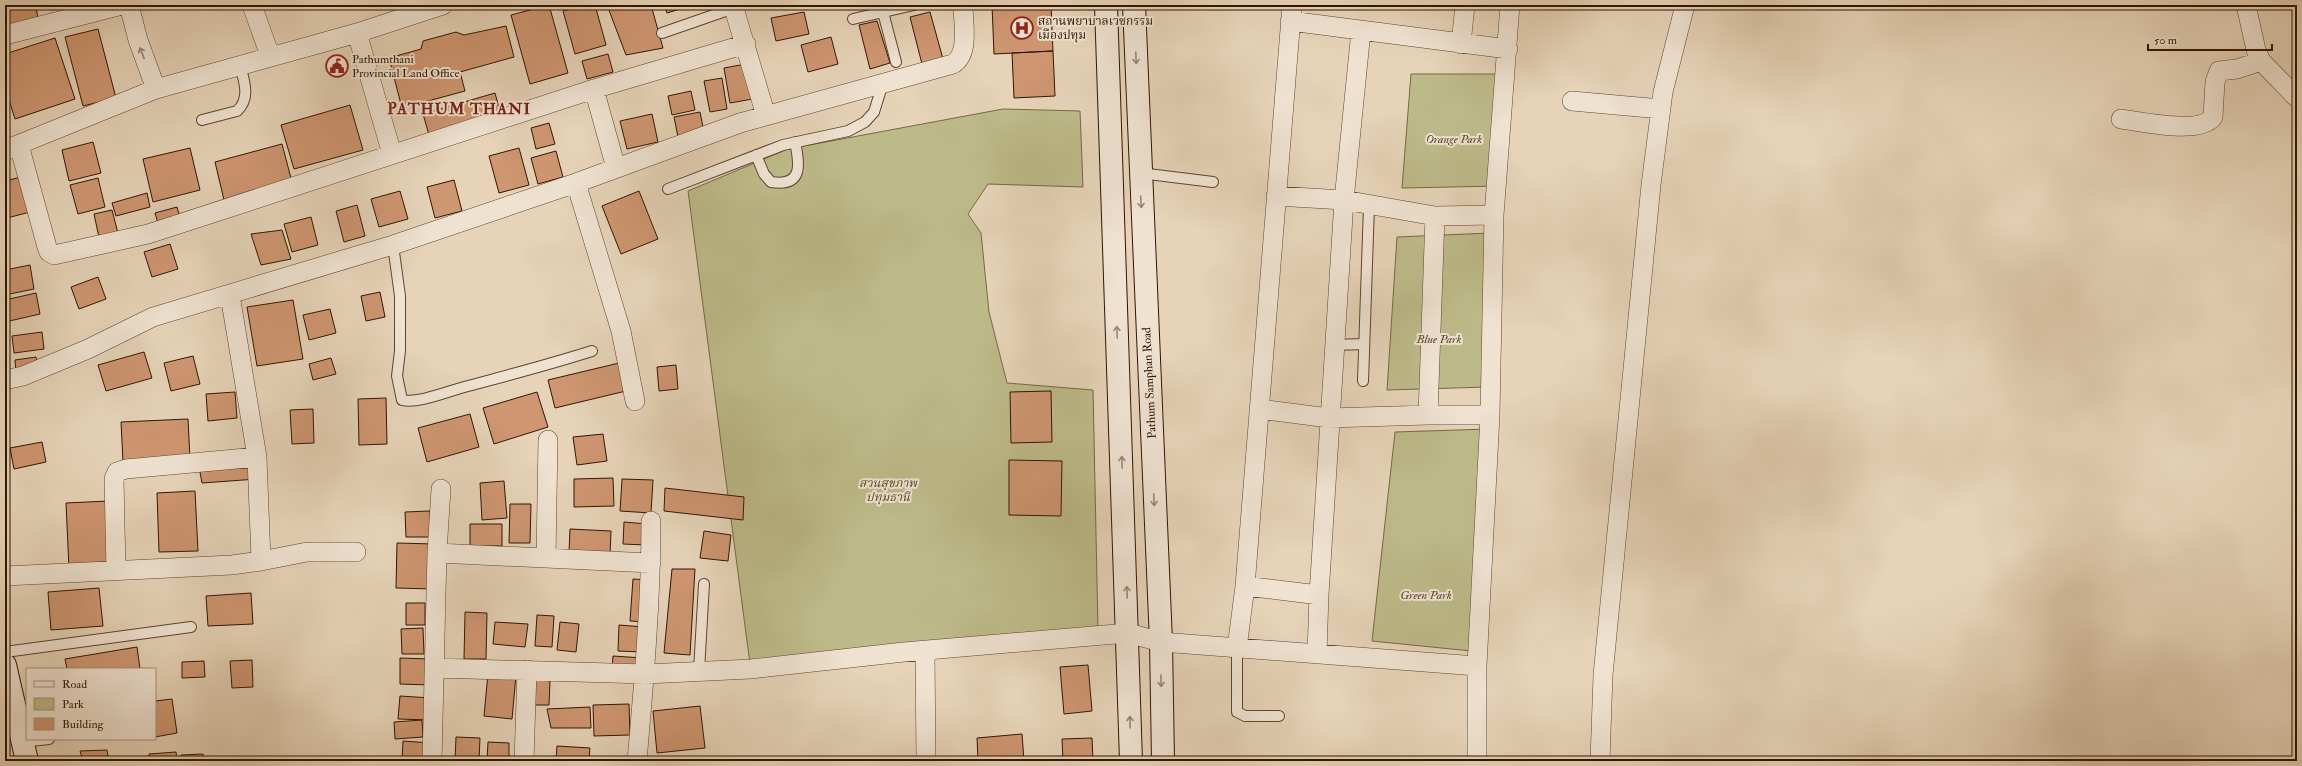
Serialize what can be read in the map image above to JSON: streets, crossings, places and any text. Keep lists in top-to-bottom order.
{
  "streets": {
    "street": ["Pathum Samphan Road"]
  },
  "districts": ["PATHUM THANI"],
  "parks": [
    "Orange Park",
    "Blue Park",
    "สวนสุขภาพ ปทุมธานี",
    "Green Park"
  ],
  "places": {
    "hospital": ["สถานพยาบาลเวชกรรม เมืองปทุม"],
    "public building": ["Pathumthani Provincial Land Office"]
  },
  "legend": ["Road", "Park", "Building"],
  "scale_bar": "50 m"
}
